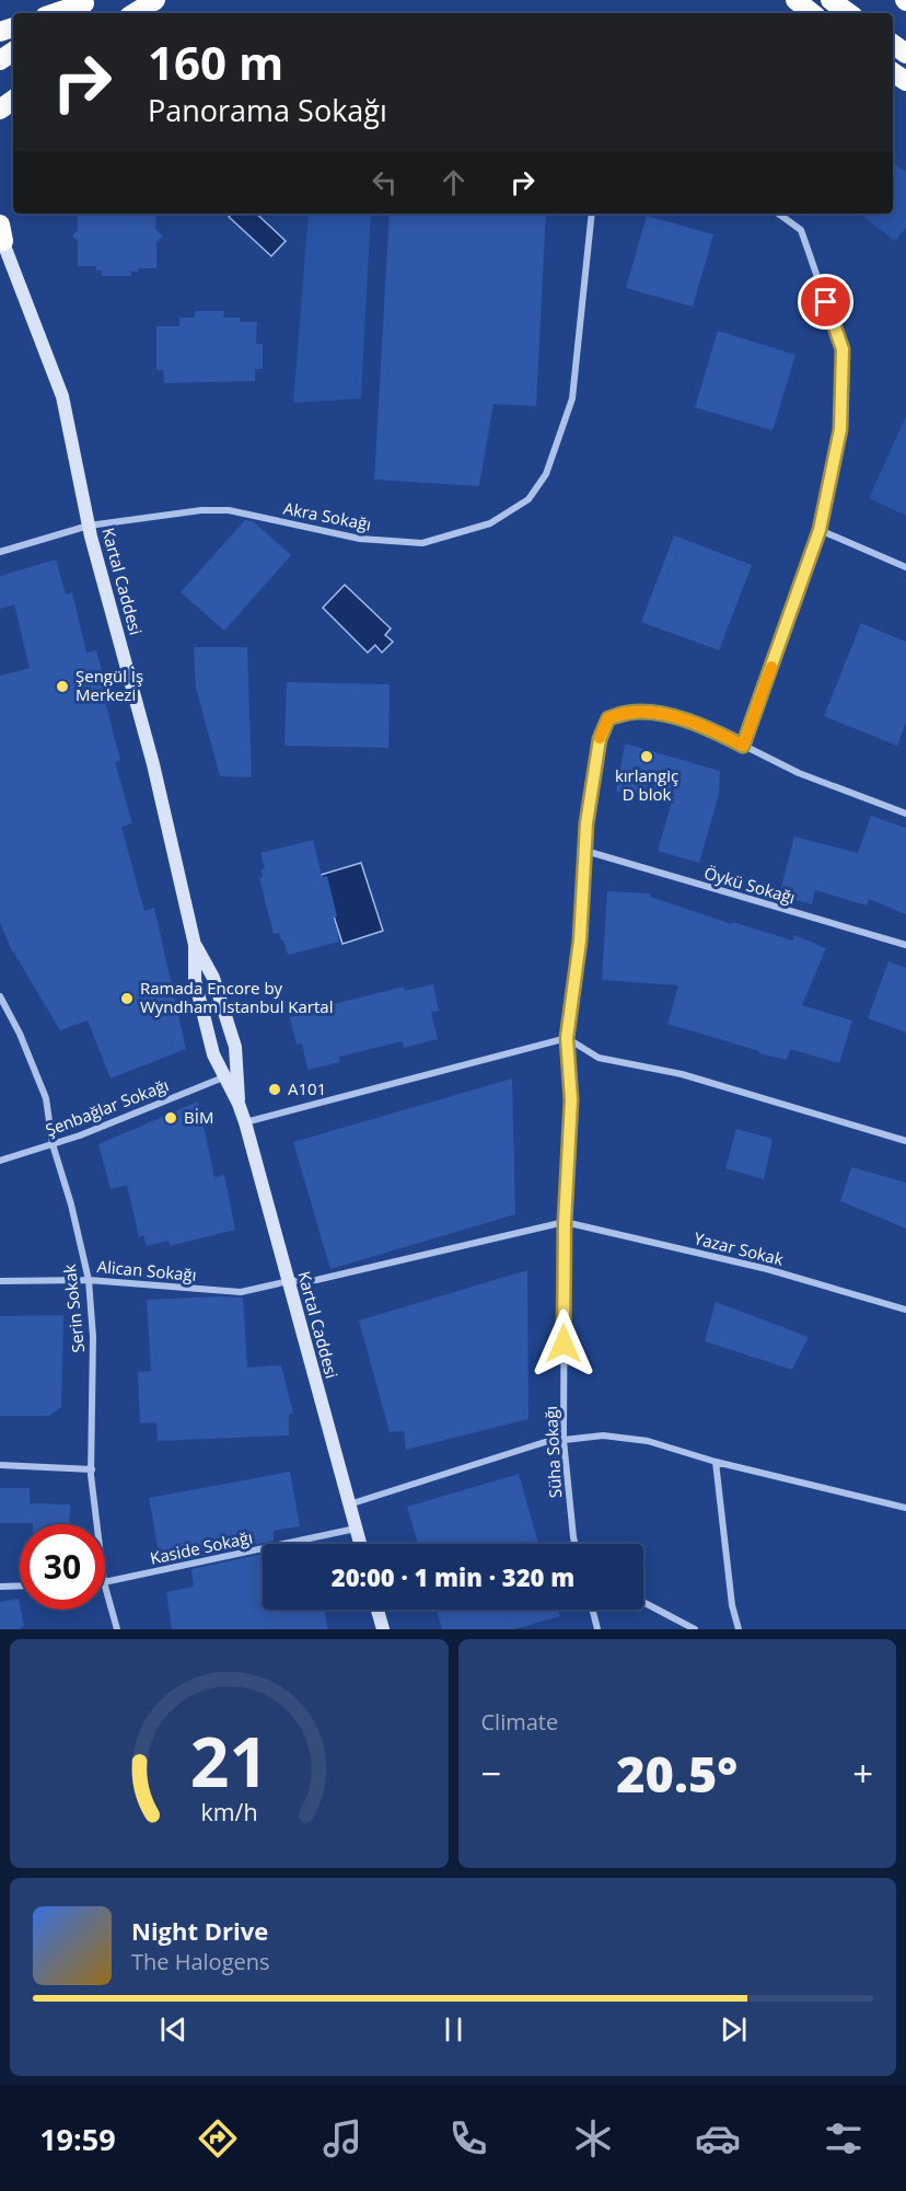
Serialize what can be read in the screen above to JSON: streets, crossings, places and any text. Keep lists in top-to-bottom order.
{
  "streets": {
    "main road": ["Kartal Caddesi"],
    "street": [
      "Akra Sokağı",
      "Öykü Sokağı",
      "Şenbağlar Sokağı",
      "Yazar Sokak",
      "Alican Sokağı",
      "Serin Sokak",
      "Süha Sokağı",
      "Kaside Sokağı"
    ]
  },
  "crossings": [
    ["Akra Sokağı", "Kartal Caddesi"],
    ["Kartal Caddesi", "Şenbağlar Sokağı"],
    ["Kartal Caddesi", "Alican Sokağı"],
    ["Kartal Caddesi", "Kaside Sokağı"],
    ["Öykü Sokağı", "Süha Sokağı"],
    ["Şenbağlar Sokağı", "Serin Sokak"],
    ["Yazar Sokak", "Alican Sokağı"],
    ["Yazar Sokak", "Süha Sokağı"],
    ["Alican Sokağı", "Serin Sokak"],
    ["Alican Sokağı", "Süha Sokağı"]
  ],
  "places": [
    "Şengül İş Merkezi",
    "kırlangiç D blok",
    "Ramada Encore by Wyndham Istanbul Kartal",
    "A101",
    "BİM"
  ],
  "page": {
    "turn": ["160 m", "Panorama Sokağı"],
    "limit": "30",
    "trip": "20:00 · 1 min · 320 m",
    "tile": "Climate",
    "heat": ["−", "20.5°", "+"],
    "song": ["Night Drive", "The Halogens"],
    "tabs": "19:59",
    "gauge": ["21", "km/h"]
  }
}
